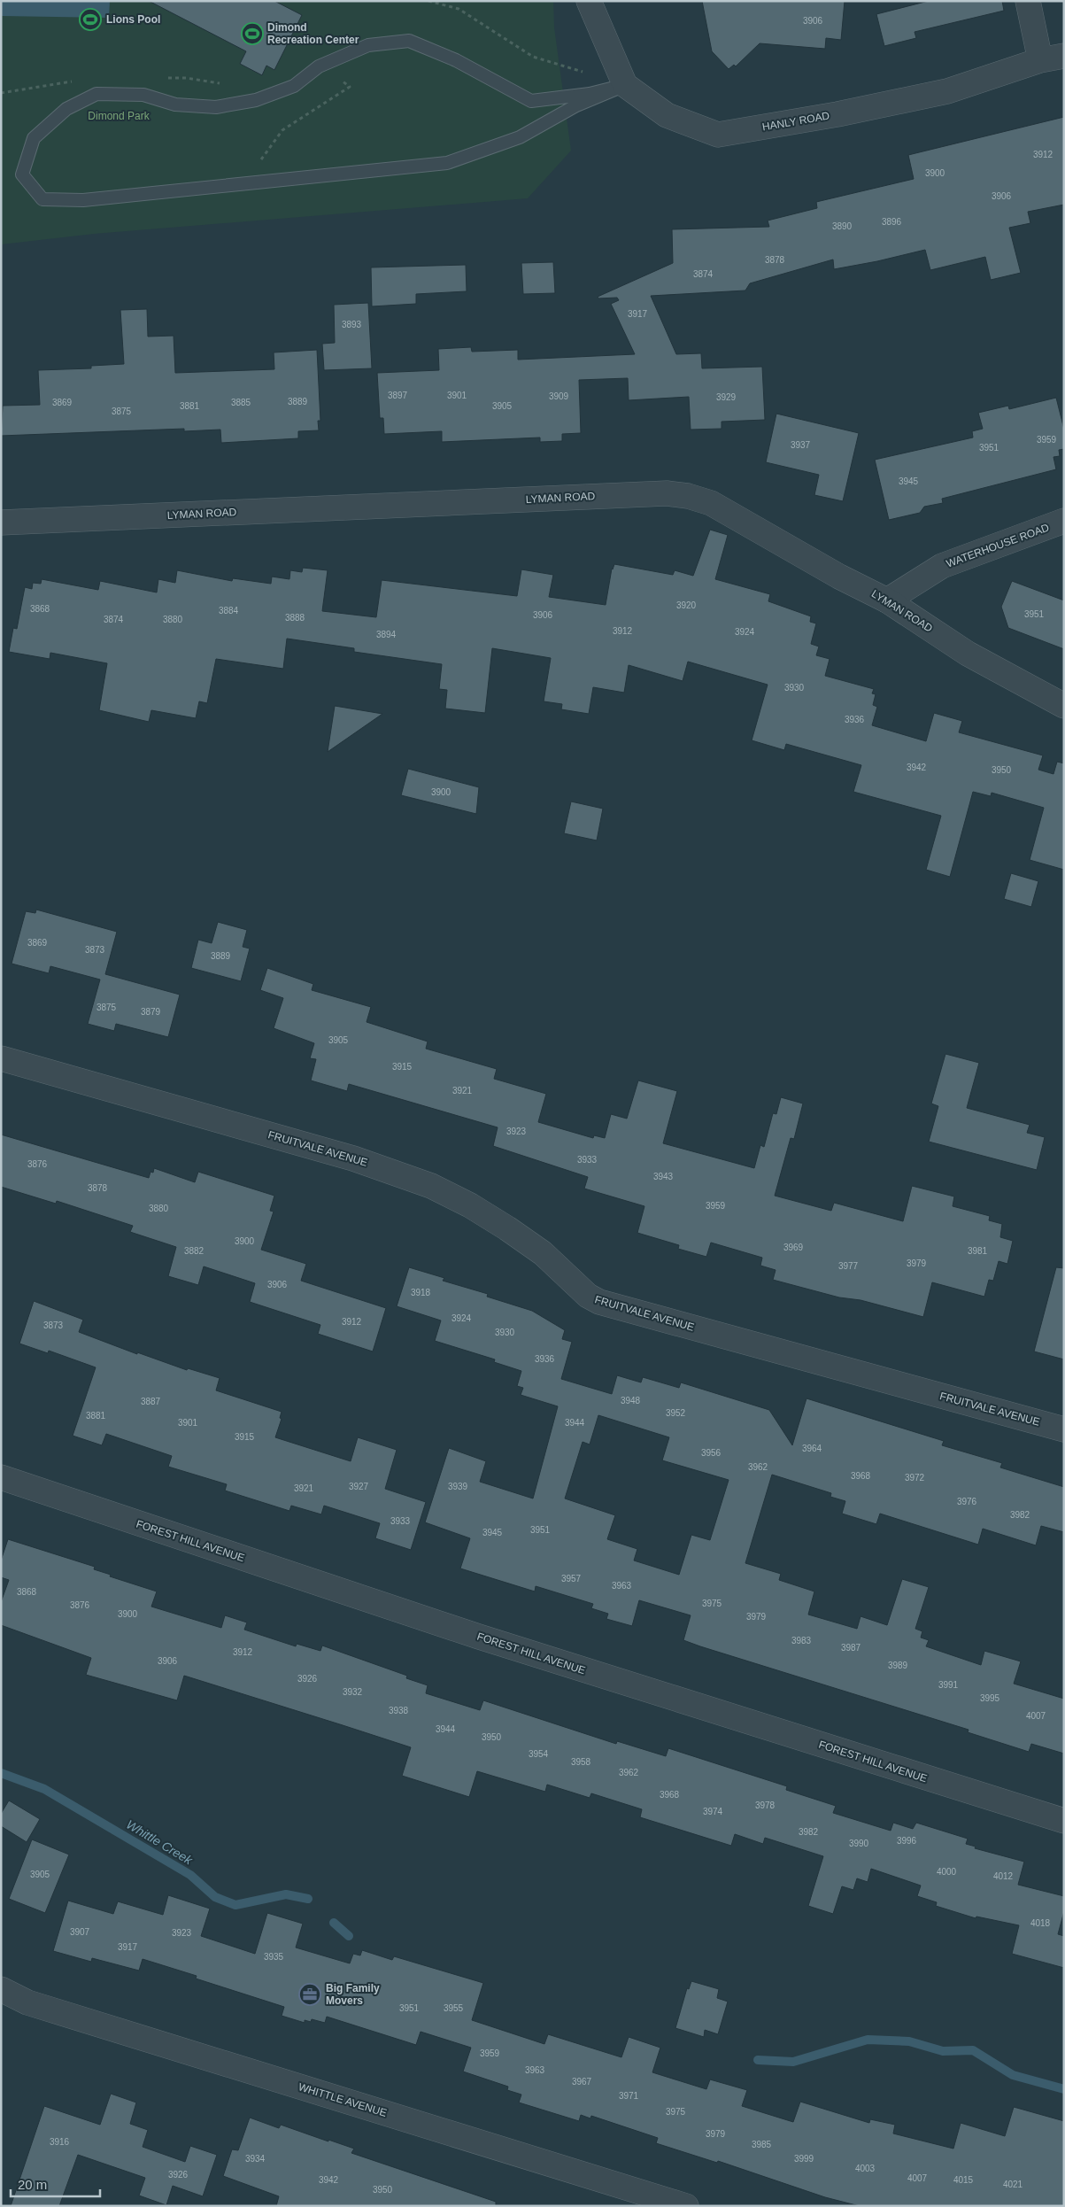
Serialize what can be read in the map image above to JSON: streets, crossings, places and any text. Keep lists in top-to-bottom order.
{
  "streets": {
    "street": [
      "HANLY ROAD",
      "LYMAN ROAD",
      "WATERHOUSE ROAD",
      "FRUITVALE AVENUE",
      "FOREST HILL AVENUE",
      "WHITTLE AVENUE"
    ]
  },
  "crossings": [
    ["LYMAN ROAD", "WATERHOUSE ROAD"]
  ],
  "water": ["Whittle Creek"],
  "parks": ["Dimond Park"],
  "places": {
    "sports": ["Lions Pool", "Dimond Recreation Center"],
    "office": ["Big Family Movers"]
  },
  "house_numbers": [
    "3906",
    "3912",
    "3900",
    "3906",
    "3896",
    "3890",
    "3878",
    "3874",
    "3917",
    "3893",
    "3897",
    "3901",
    "3909",
    "3929",
    "3889",
    "3869",
    "3885",
    "3881",
    "3905",
    "3875",
    "3959",
    "3937",
    "3951",
    "3945",
    "3920",
    "3868",
    "3884",
    "3951",
    "3906",
    "3888",
    "3874",
    "3880",
    "3912",
    "3924",
    "3894",
    "3930",
    "3936",
    "3942",
    "3950",
    "3900",
    "3869",
    "3873",
    "3889",
    "3875",
    "3879",
    "3905",
    "3915",
    "3921",
    "3923",
    "3933",
    "3876",
    "3943",
    "3878",
    "3959",
    "3880",
    "3900",
    "3969",
    "3882",
    "3981",
    "3979",
    "3977",
    "3906",
    "3918",
    "3924",
    "3912",
    "3873",
    "3930",
    "3936",
    "3948",
    "3887",
    "3952",
    "3881",
    "3901",
    "3944",
    "3915",
    "3964",
    "3956",
    "3962",
    "3968",
    "3972",
    "3927",
    "3939",
    "3921",
    "3976",
    "3982",
    "3933",
    "3951",
    "3945",
    "3957",
    "3963",
    "3868",
    "3975",
    "3876",
    "3900",
    "3979",
    "3983",
    "3987",
    "3912",
    "3906",
    "3989",
    "3926",
    "3991",
    "3932",
    "3995",
    "3938",
    "4007",
    "3944",
    "3950",
    "3954",
    "3958",
    "3962",
    "3968",
    "3978",
    "3974",
    "3982",
    "3996",
    "3990",
    "4000",
    "3905",
    "4012",
    "4018",
    "3907",
    "3923",
    "3917",
    "3935",
    "3951",
    "3955",
    "3959",
    "3963",
    "3967",
    "3971",
    "3975",
    "3979",
    "3916",
    "3985",
    "3934",
    "3999",
    "4003",
    "3926",
    "4007",
    "3942",
    "4015",
    "4021",
    "3950"
  ],
  "scale_bar": "20 m"
}
